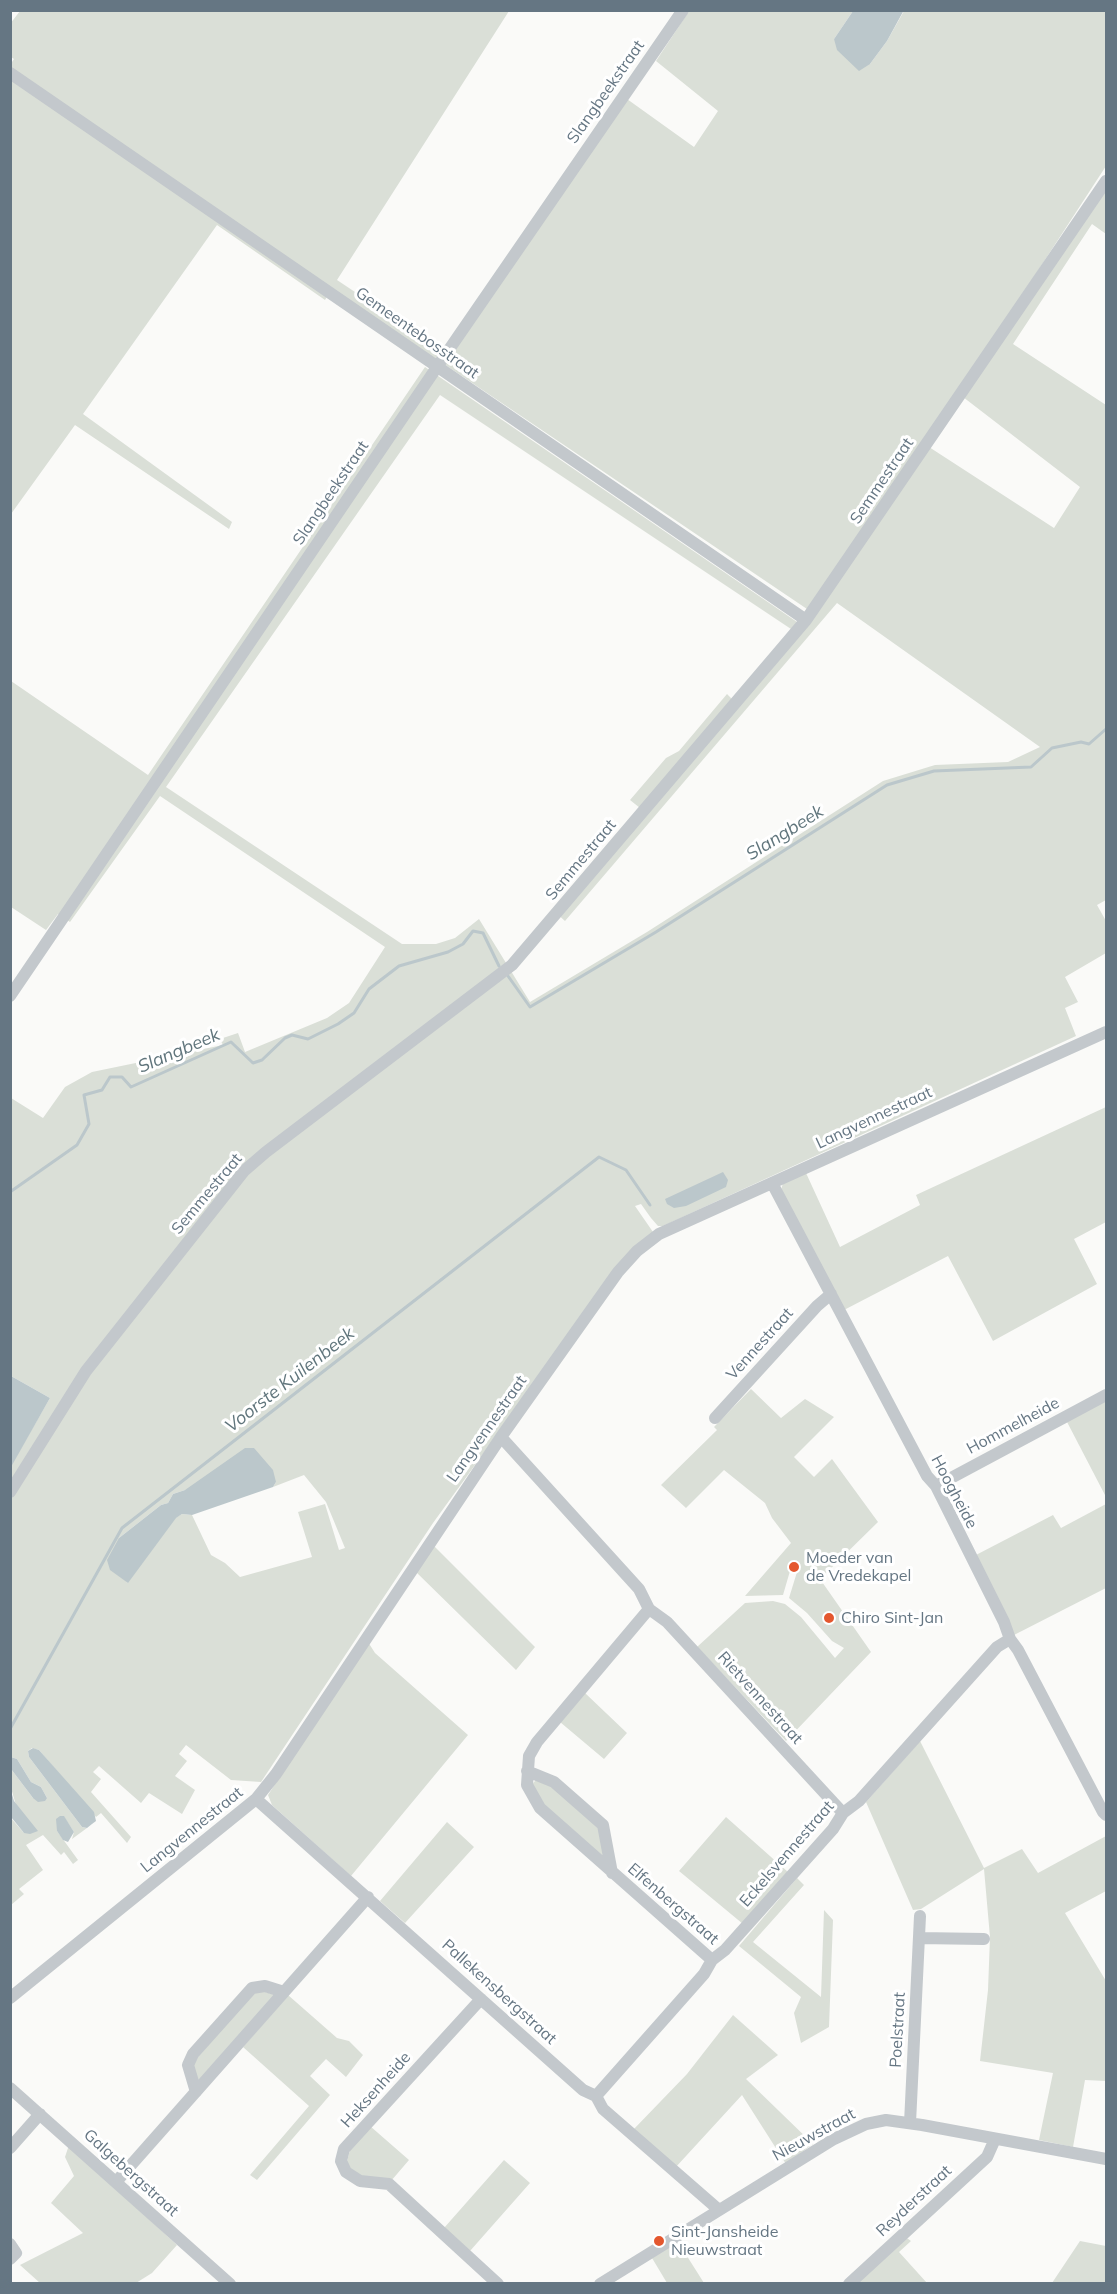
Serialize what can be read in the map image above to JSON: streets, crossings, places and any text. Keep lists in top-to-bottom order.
{
  "streets": {
    "street": [
      "Slangbeekstraat",
      "Gemeentebosstraat",
      "Semmestraat",
      "Langvennestraat",
      "Vennestraat",
      "Hommelheide",
      "Hoogheide",
      "Rietvennestraat",
      "Eckelsvennestraat",
      "Elfenbergstraat",
      "Pallekensbergstraat",
      "Poelstraat",
      "Heksenheide",
      "Nieuwstraat",
      "Galgebergstraat",
      "Reyderstraat"
    ]
  },
  "crossings": [
    ["Slangbeekstraat", "Gemeentebosstraat"],
    ["Gemeentebosstraat", "Semmestraat"],
    ["Langvennestraat", "Hoogheide"],
    ["Langvennestraat", "Rietvennestraat"],
    ["Langvennestraat", "Pallekensbergstraat"],
    ["Vennestraat", "Hoogheide"],
    ["Hommelheide", "Hoogheide"],
    ["Hoogheide", "Eckelsvennestraat"],
    ["Rietvennestraat", "Eckelsvennestraat"],
    ["Eckelsvennestraat", "Elfenbergstraat"],
    ["Eckelsvennestraat", "Pallekensbergstraat"],
    ["Pallekensbergstraat", "Heksenheide"],
    ["Pallekensbergstraat", "Nieuwstraat"],
    ["Poelstraat", "Nieuwstraat"],
    ["Nieuwstraat", "Reyderstraat"]
  ],
  "water": ["Slangbeek", "Voorste Kuilenbeek"],
  "places": ["Moeder van de Vredekapel", "Chiro Sint-Jan", "Sint-Jansheide Nieuwstraat"]
}
